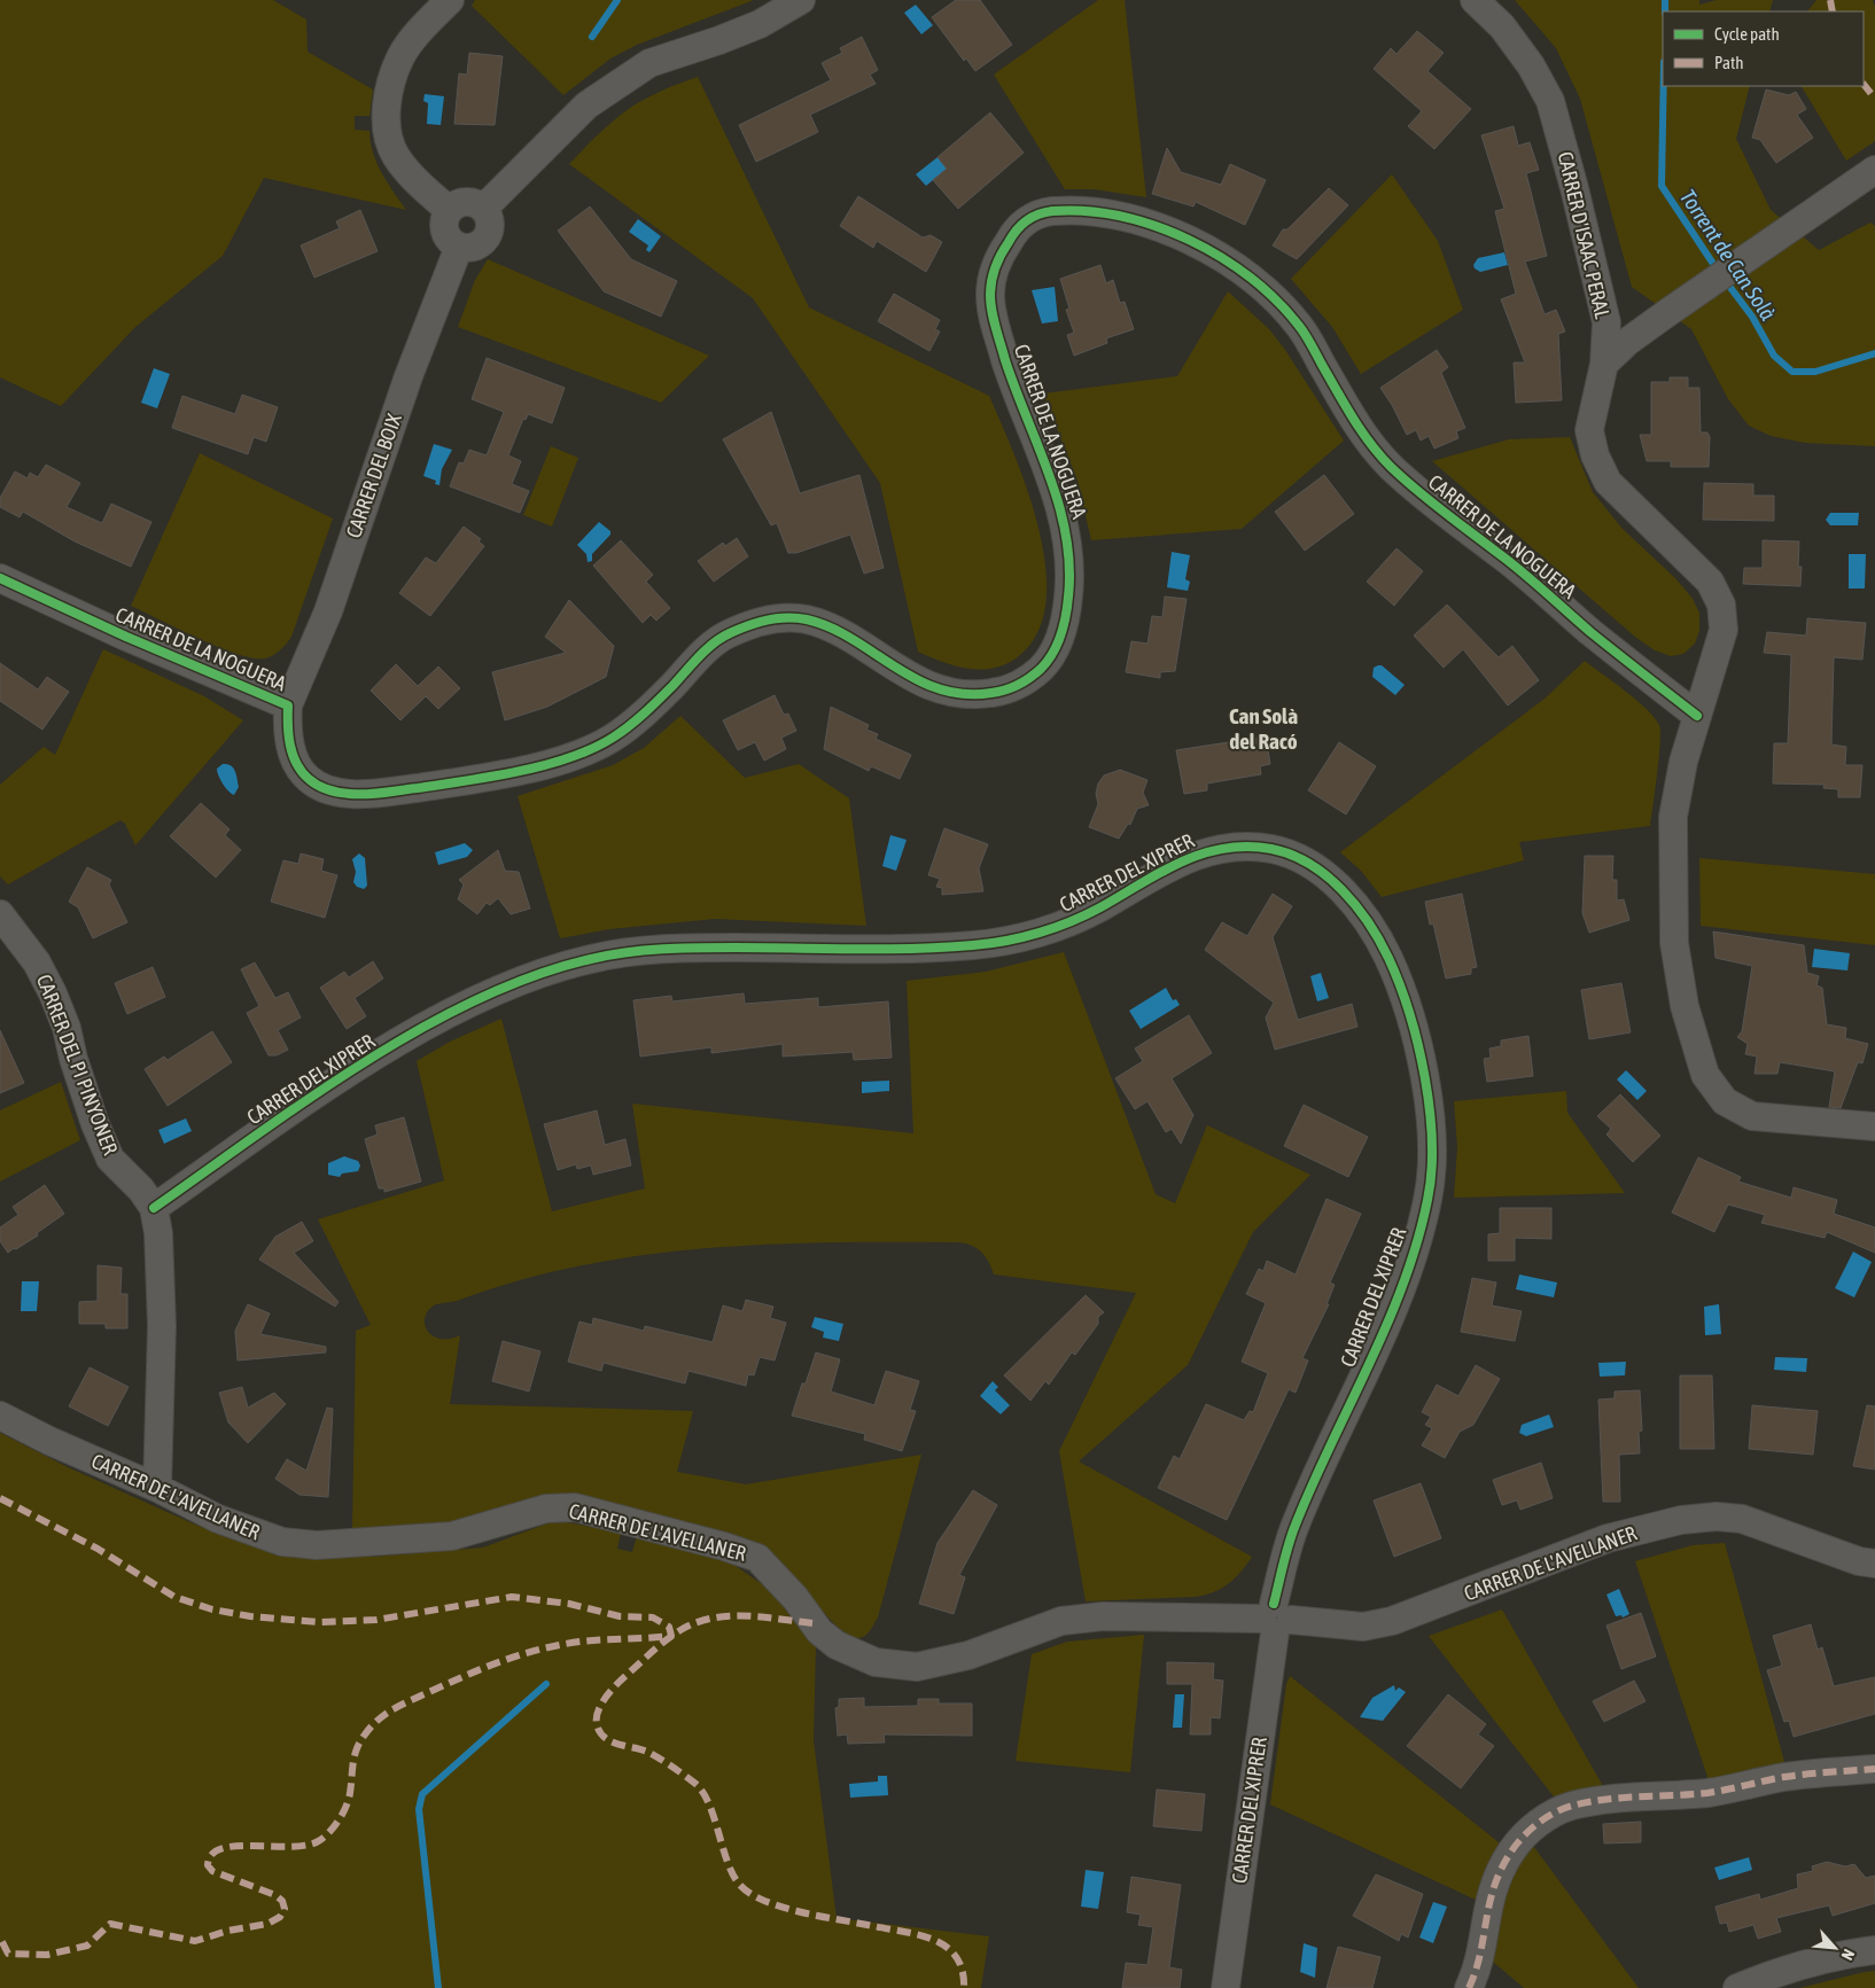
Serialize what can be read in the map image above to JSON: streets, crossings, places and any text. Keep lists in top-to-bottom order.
{
  "streets": {
    "street": [
      "CARRER D'ISAAC PERAL",
      "CARRER DE LA NOGUERA",
      "CARRER DEL BOIX",
      "CARRER DEL XIPRER",
      "CARRER DEL PI PINYONER",
      "CARRER DE L'AVELLANER"
    ]
  },
  "crossings": [
    ["CARRER D'ISAAC PERAL", "CARRER DE LA NOGUERA"],
    ["CARRER DE LA NOGUERA", "CARRER DEL BOIX"],
    ["CARRER DEL XIPRER", "CARRER DEL PI PINYONER"],
    ["CARRER DEL XIPRER", "CARRER DE L'AVELLANER"],
    ["CARRER DEL PI PINYONER", "CARRER DE L'AVELLANER"]
  ],
  "districts": ["Can Solà del Racó"],
  "water": ["Torrent de Can Solà"],
  "legend": ["Cycle path", "Path"],
  "north": "bottom right"
}
